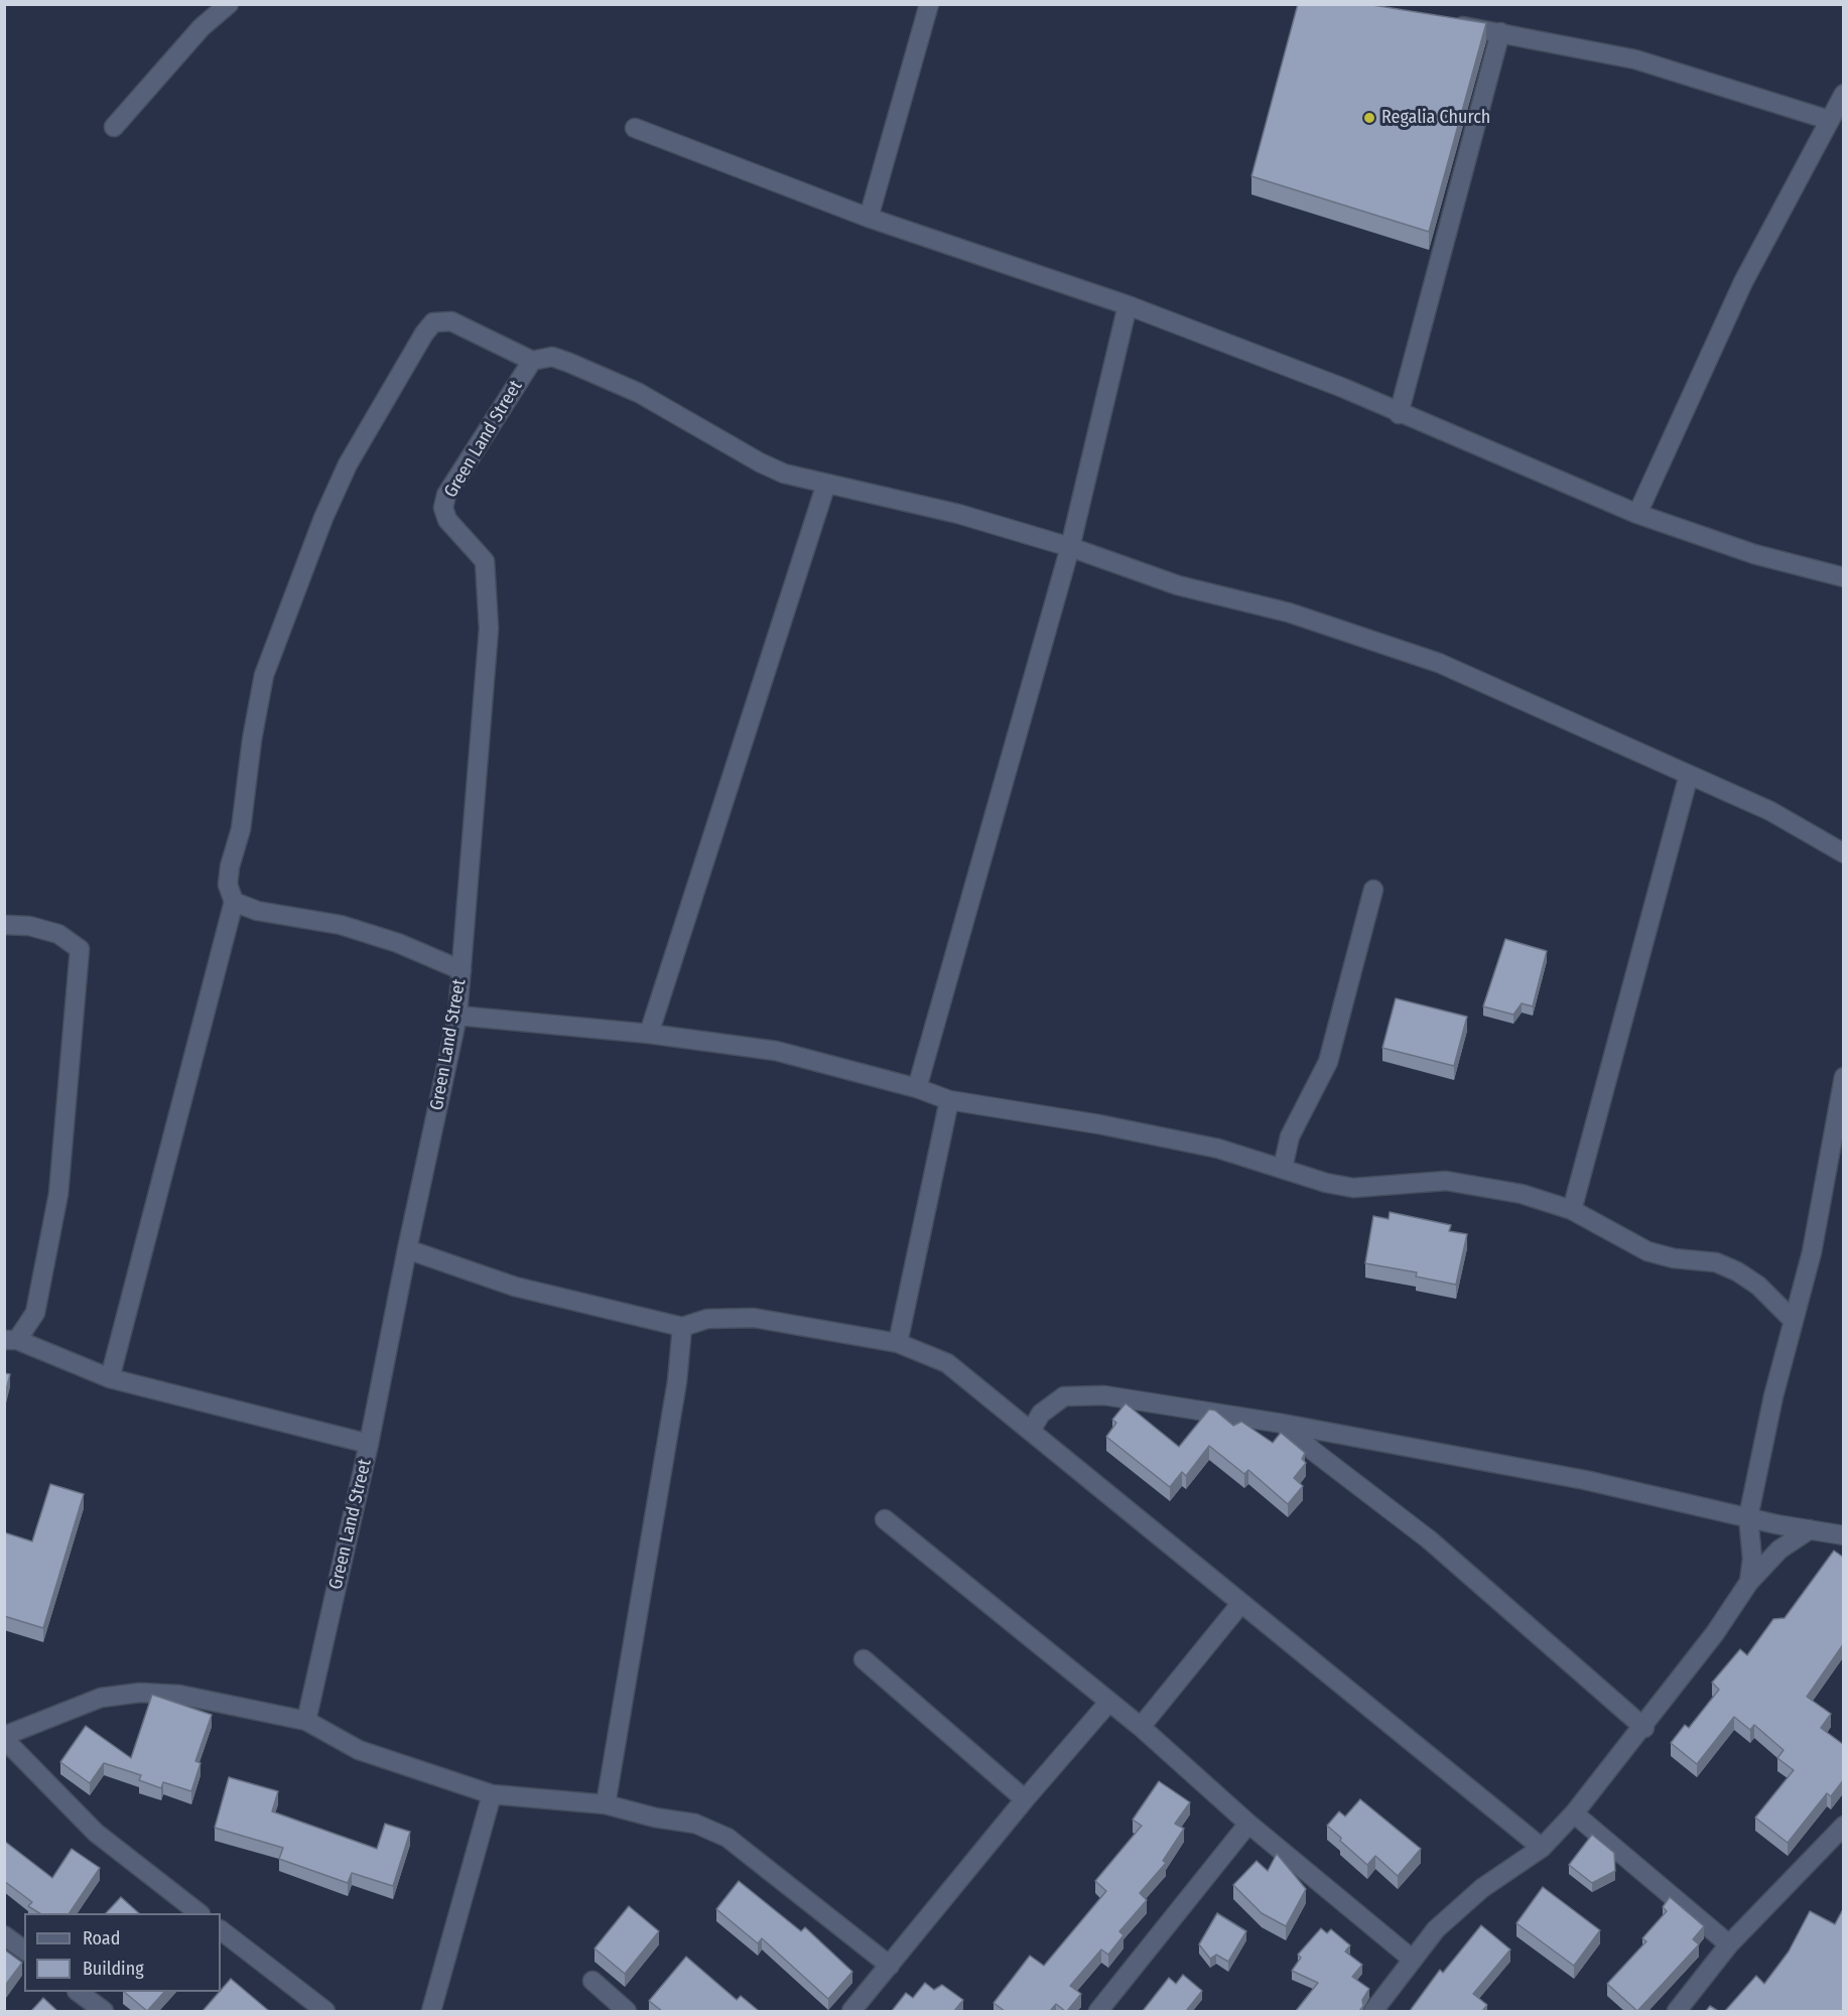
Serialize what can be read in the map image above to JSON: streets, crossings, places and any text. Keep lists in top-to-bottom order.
{
  "streets": {
    "street": ["Green Land Street"]
  },
  "places": ["Regalia Church"],
  "legend": ["Road", "Building"]
}
